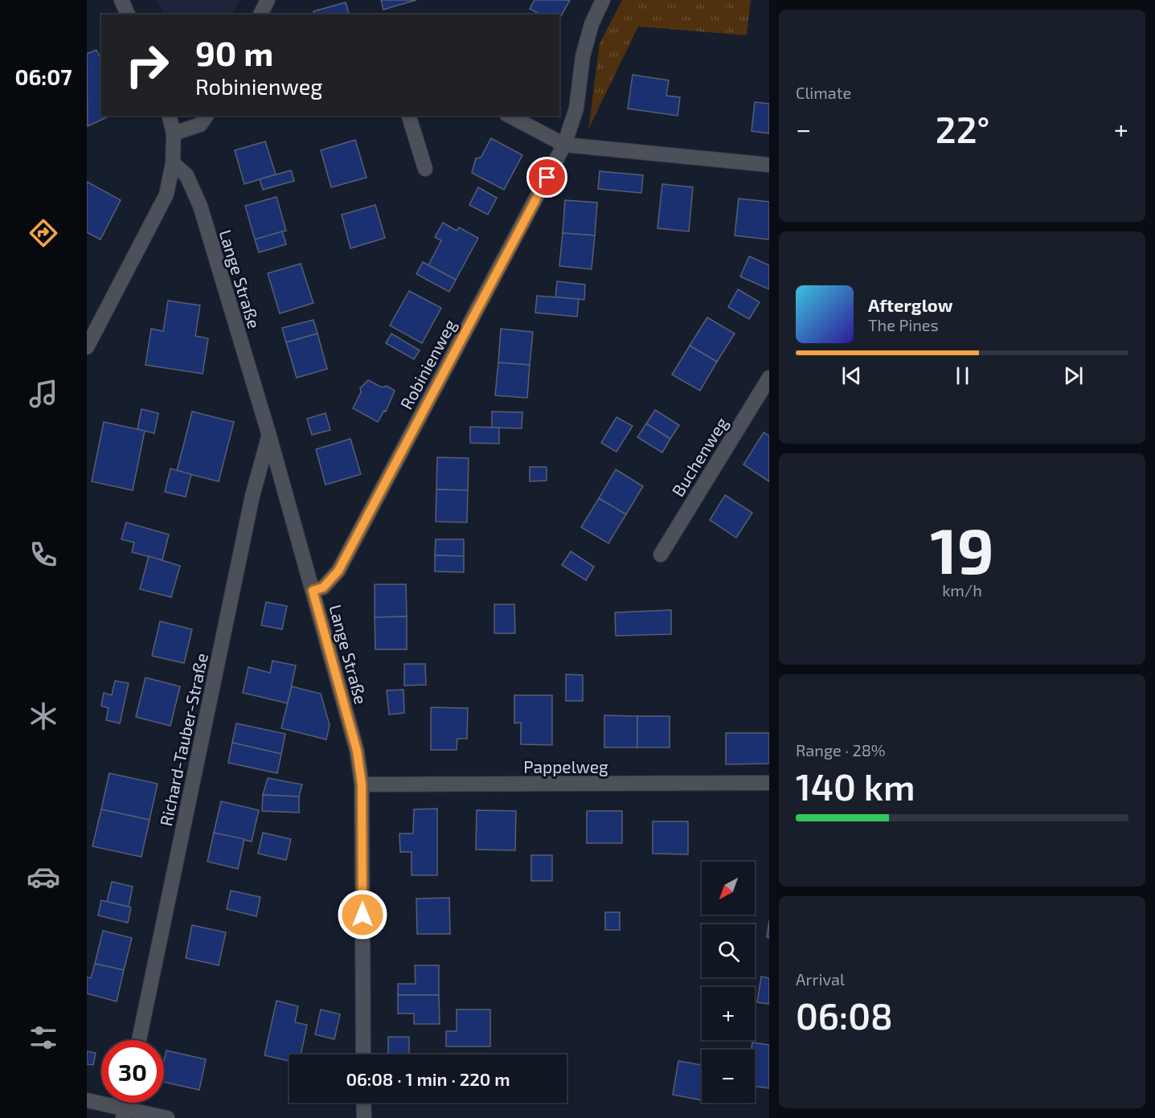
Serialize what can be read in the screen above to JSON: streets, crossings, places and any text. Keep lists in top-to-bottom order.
{
  "streets": {
    "street": [
      "Lange Straße",
      "Robinienweg",
      "Buchenweg",
      "Richard-Tauber-Straße",
      "Pappelweg"
    ]
  },
  "crossings": [
    ["Lange Straße", "Robinienweg"],
    ["Lange Straße", "Richard-Tauber-Straße"],
    ["Lange Straße", "Pappelweg"]
  ],
  "north": "bottom left",
  "page": {
    "tabs": "06:07",
    "tile": [
      "Climate",
      ["19", "km/h"],
      ["Range · 28%", "140 km"],
      ["Arrival", "06:08"]
    ],
    "turn": ["90 m", "Robinienweg"],
    "heat": ["−", "22°", "+"],
    "song": ["Afterglow", "The Pines"],
    "map_buttons": ["+", "−"],
    "limit": "30",
    "trip": "06:08 · 1 min · 220 m"
  }
}
